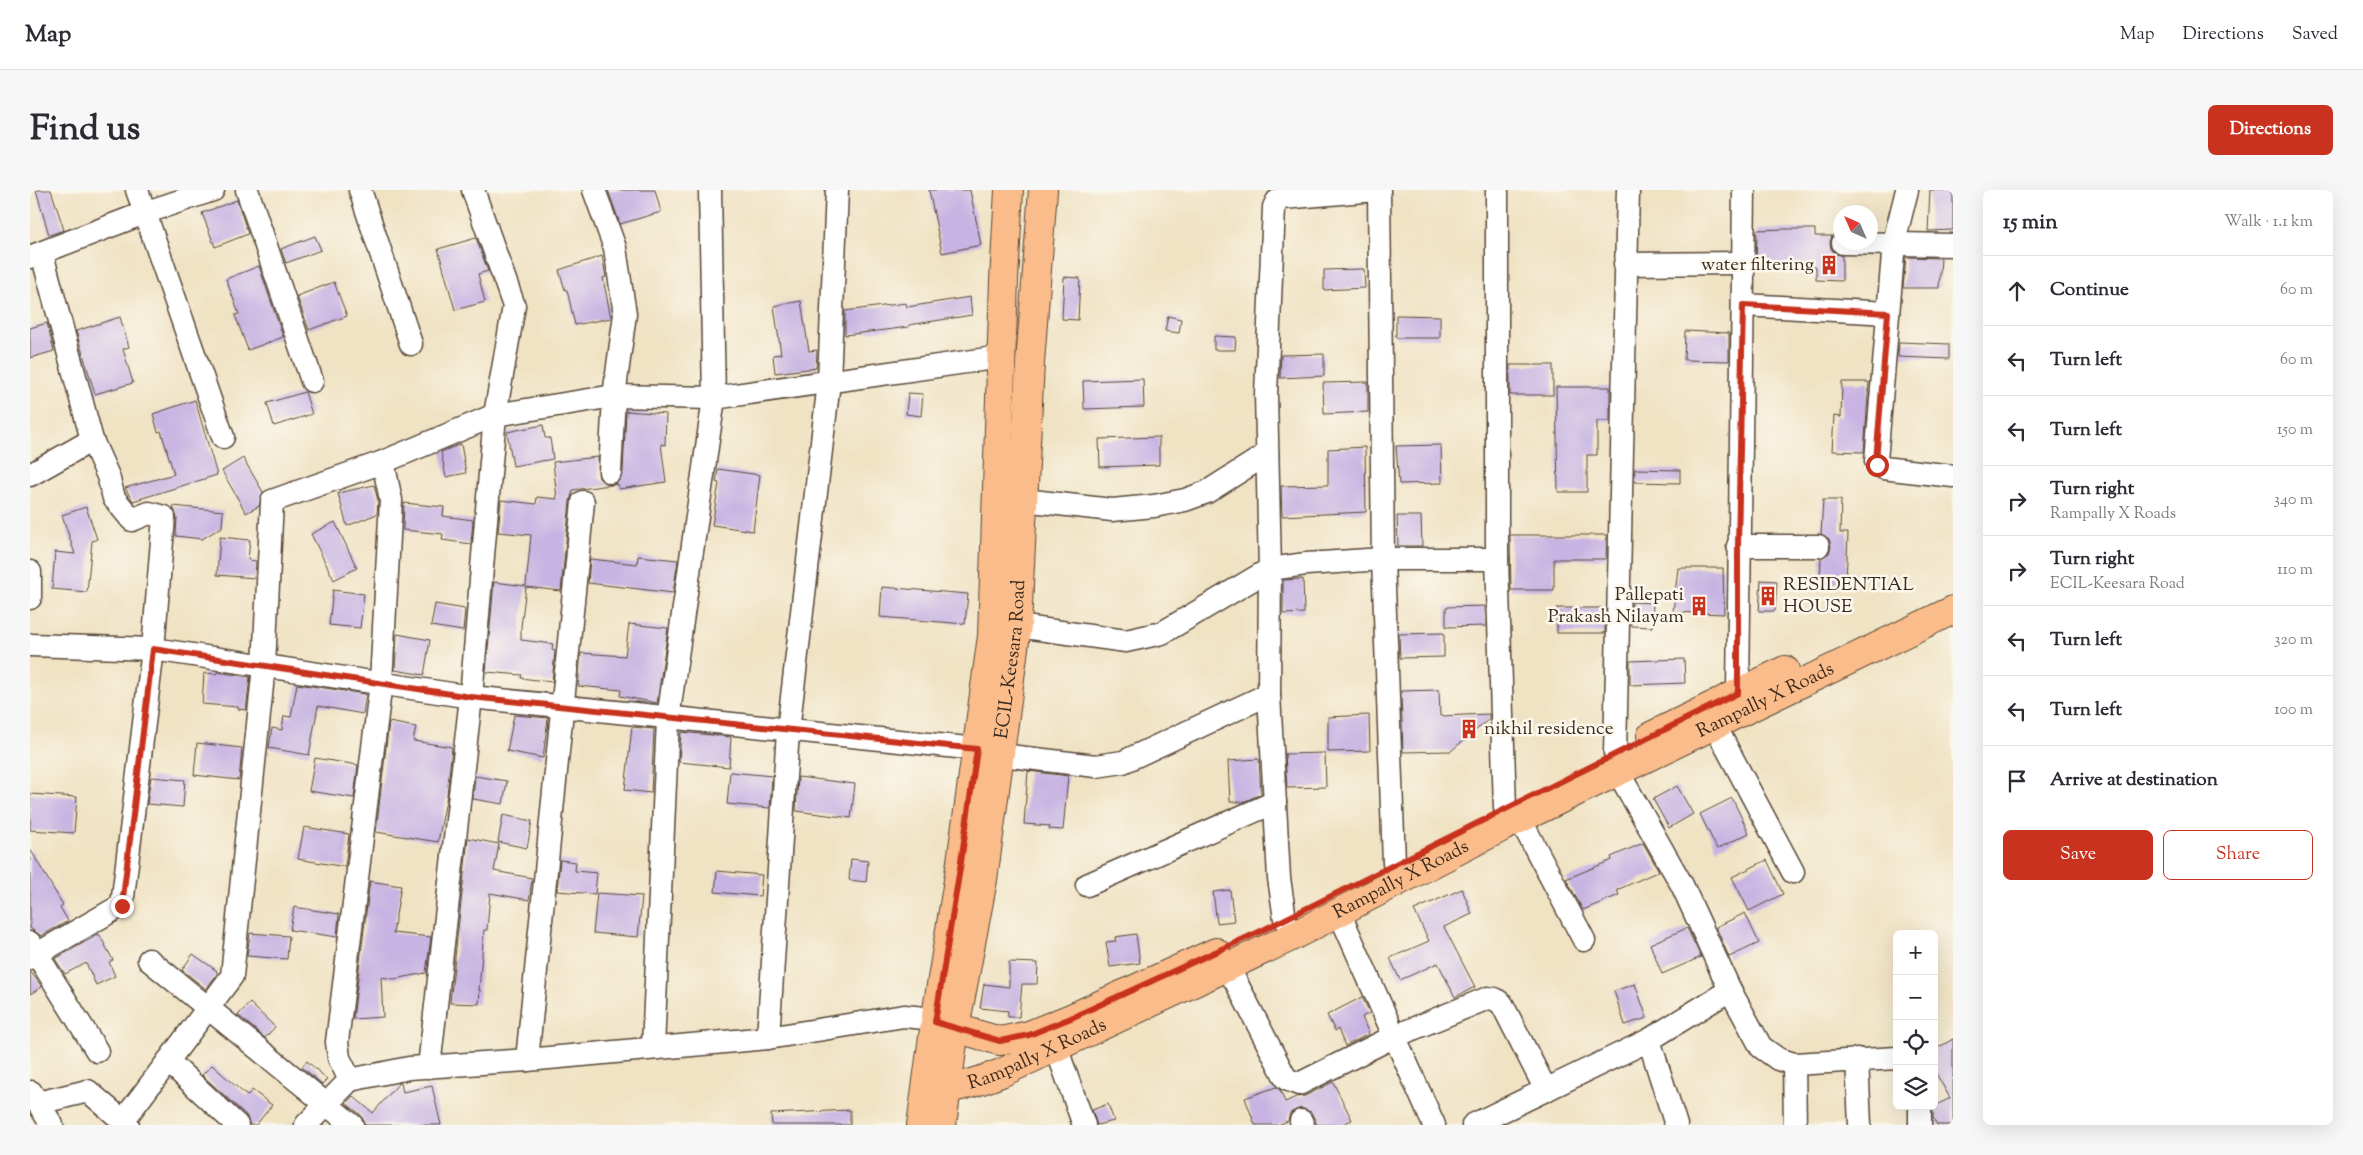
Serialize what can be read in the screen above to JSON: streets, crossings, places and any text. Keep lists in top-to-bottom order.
{
  "streets": {
    "main road": ["ECIL-Keesara Road", "Rampally X Roads"]
  },
  "crossings": [
    ["ECIL-Keesara Road", "Rampally X Roads"]
  ],
  "places": {
    "building": [
      "water filtering",
      "RESIDENTIAL HOUSE",
      "Pallepati Prakash Nilayam",
      "nikhil residence"
    ]
  },
  "north": "top left",
  "page": {
    "header": "Map",
    "nav": ["Map", "Directions", "Saved"],
    "title": "Find us",
    "buttons": [
      "Directions",
      ["Save", "Share"]
    ],
    "heading": ["15 min", "Walk · 1.1 km"],
    "list": [
      ["Continue", "60 m"],
      ["Turn left", "60 m"],
      ["Turn left", "150 m"],
      ["Turn right", "Rampally X Roads", "340 m"],
      ["Turn right", "ECIL-Keesara Road", "110 m"],
      ["Turn left", "320 m"],
      ["Turn left", "100 m"],
      "Arrive at destination"
    ],
    "map_buttons": ["+", "−"]
  }
}
